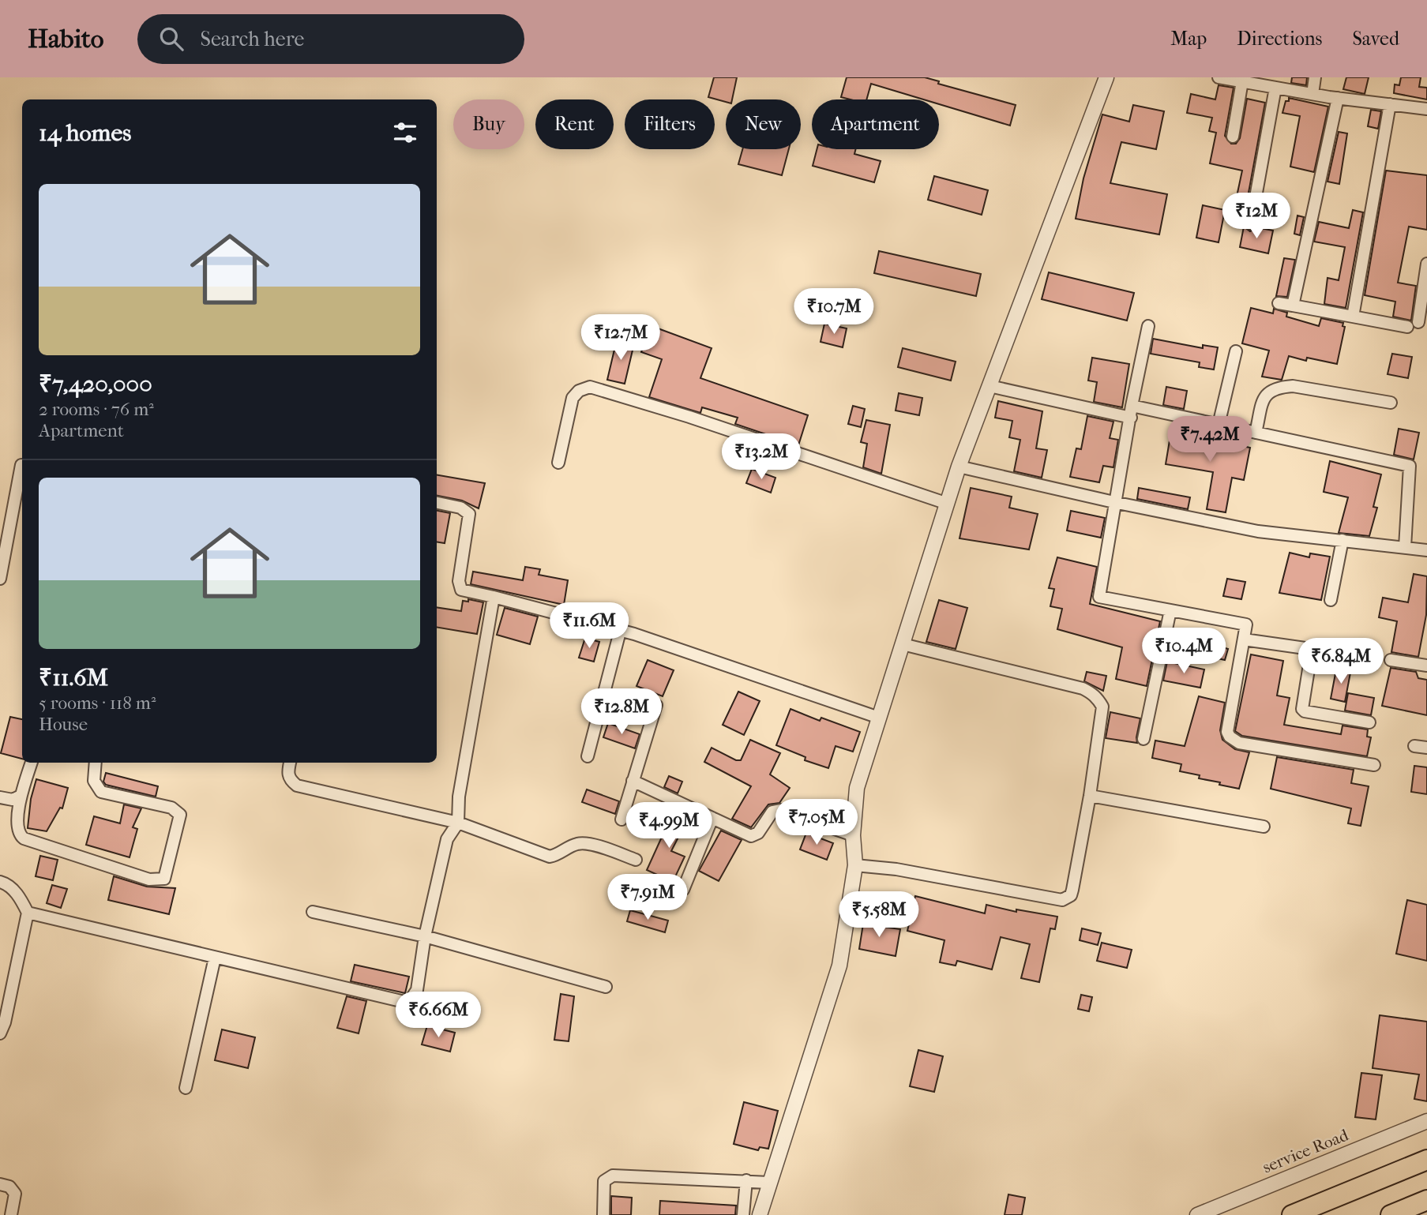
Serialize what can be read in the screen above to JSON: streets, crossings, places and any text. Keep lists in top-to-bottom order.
{
  "streets": {
    "street": ["service Road"]
  },
  "page": {
    "header": "Habito",
    "search": "Search here",
    "nav": ["Map", "Directions", "Saved"],
    "chip": [
      "Buy",
      "Rent",
      "Filters",
      "New",
      "Apartment"
    ],
    "heading": "14 homes",
    "list": [
      {
        "name": "₹7,420,000",
        "note": "2 rooms · 76 m² · Apartment"
      },
      {
        "name": "₹11.6M",
        "note": "5 rooms · 118 m² · House"
      }
    ],
    "price": [
      "₹12M",
      "₹10.7M",
      "₹12.7M",
      "₹7.42M",
      "₹13.2M",
      "₹11.6M",
      "₹10.4M",
      "₹6.84M",
      "₹12.8M",
      "₹7.05M",
      "₹4.99M",
      "₹7.91M",
      "₹5.58M",
      "₹6.66M"
    ]
  }
}
